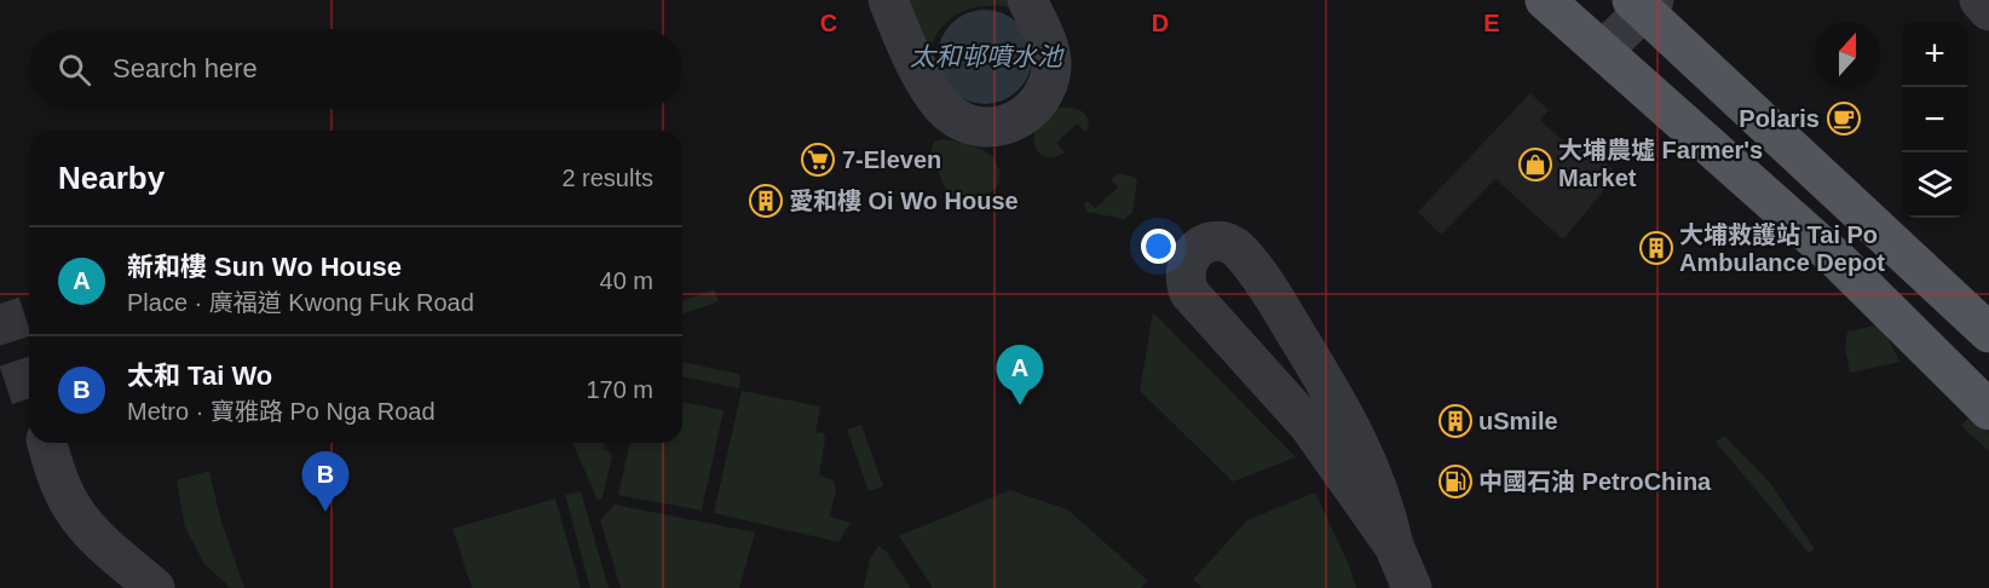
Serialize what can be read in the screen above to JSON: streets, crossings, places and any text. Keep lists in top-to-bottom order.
{
  "water": ["太和邨噴水池"],
  "places": {
    "cafe": ["Polaris"],
    "supermarket": ["7-Eleven"],
    "shop": ["大埔農墟 Farmer's Market"],
    "building": ["愛和樓 Oi Wo House", "大埔救護站 Tai Po Ambulance Depot", "uSmile"],
    "fuel station": ["中國石油 PetroChina"]
  },
  "north": "top",
  "page": {
    "map_buttons": ["+", "−"],
    "search": "Search here",
    "heading": ["Nearby", "2 results"],
    "list": [
      {
        "mark": "A",
        "name": "新和樓 Sun Wo House",
        "note": "Place · 廣福道 Kwong Fuk Road",
        "value": "40 m"
      },
      {
        "mark": "B",
        "name": "太和 Tai Wo",
        "note": "Metro · 寶雅路 Po Nga Road",
        "value": "170 m"
      }
    ],
    "pins": ["A", "B"]
  },
  "grid": {
    "columns": ["C", "D", "E"]
  }
}
